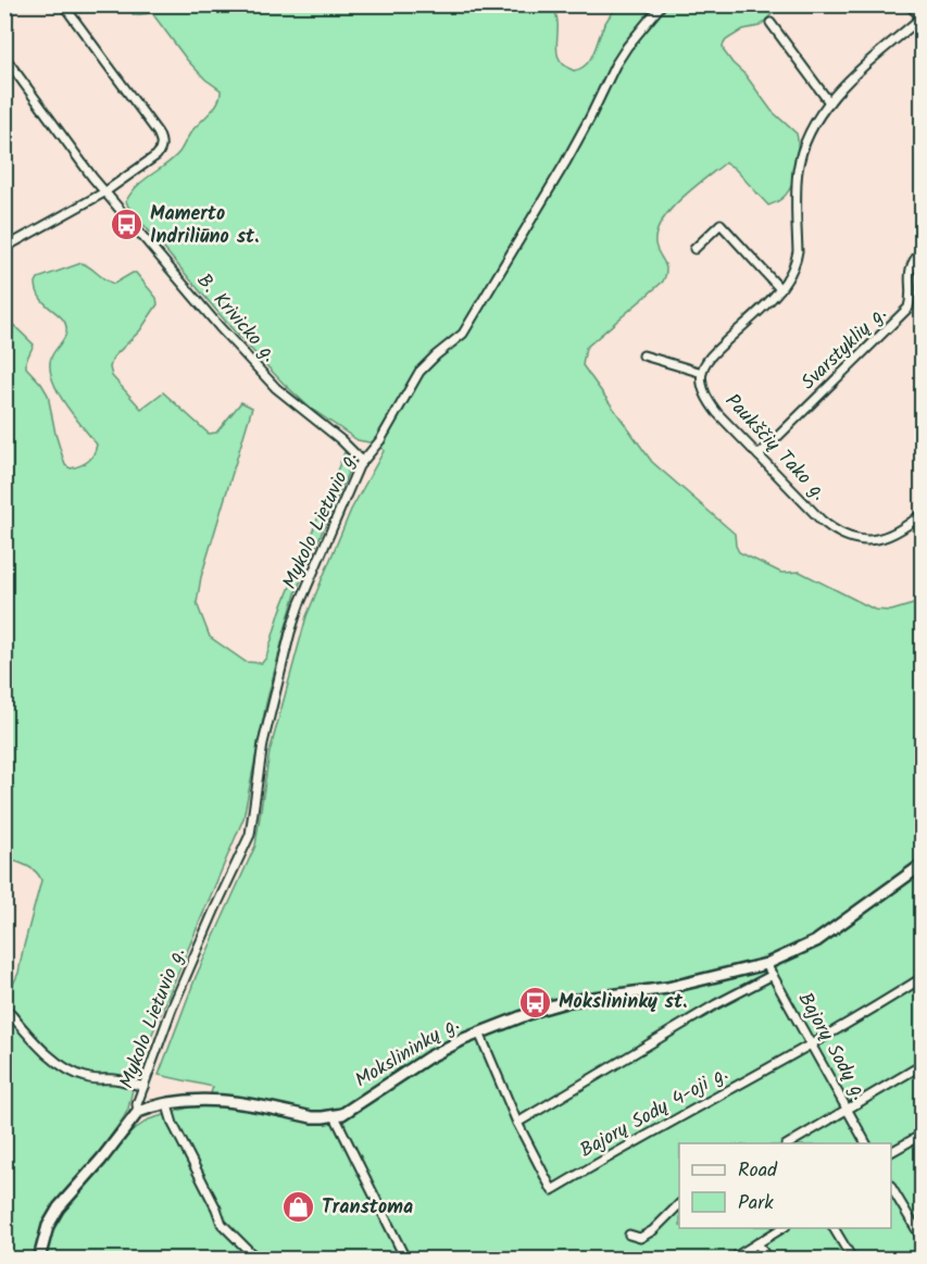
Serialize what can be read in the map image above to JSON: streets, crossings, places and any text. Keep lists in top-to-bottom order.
{
  "streets": {
    "street": [
      "B. Krivicko g.",
      "Svarstyklių g.",
      "Paukščių Tako g.",
      "Mykolo Lietuvio g.",
      "Bajorų Sodų g.",
      "Mokslininkų g.",
      "Bajorų Sodų 4-oji g."
    ]
  },
  "crossings": [
    ["B. Krivicko g.", "Mykolo Lietuvio g."],
    ["Svarstyklių g.", "Paukščių Tako g."],
    ["Mykolo Lietuvio g.", "Mokslininkų g."],
    ["Bajorų Sodų g.", "Mokslininkų g."],
    ["Bajorų Sodų g.", "Bajorų Sodų 4-oji g."],
    ["Mokslininkų g.", "Bajorų Sodų 4-oji g."]
  ],
  "places": {
    "bus stop": ["Mamerto Indriliūno st.", "Mokslininkų st."],
    "shop": ["Transtoma"]
  },
  "legend": ["Road", "Park"]
}
